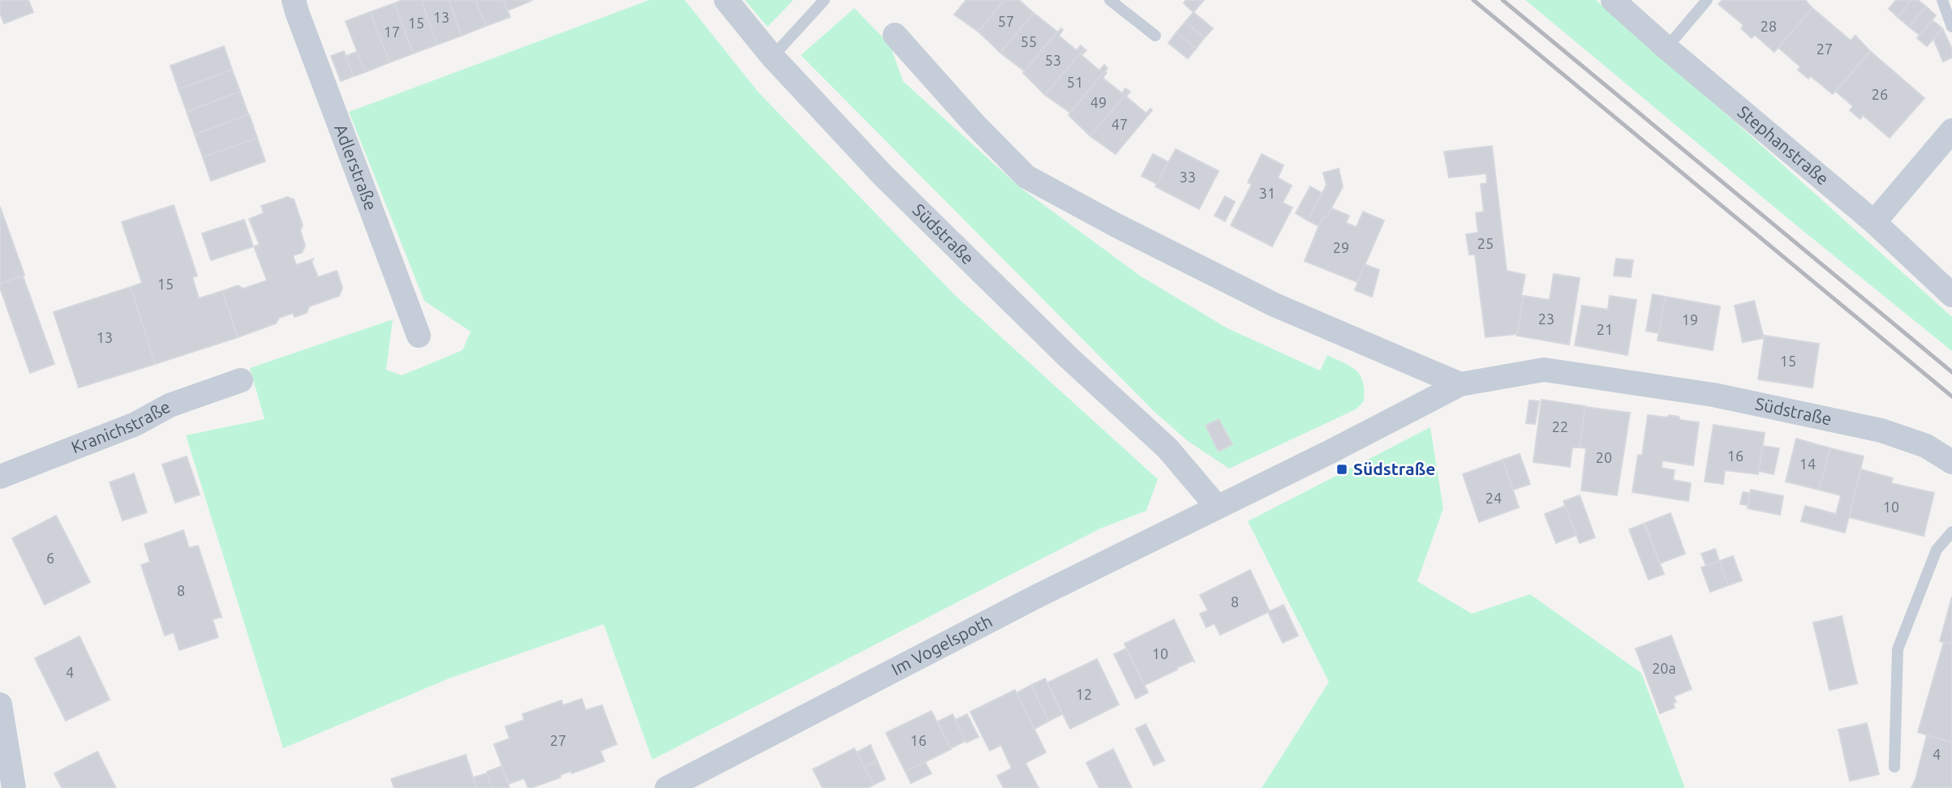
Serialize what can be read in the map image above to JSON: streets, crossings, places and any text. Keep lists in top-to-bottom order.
{
  "streets": {
    "street": [
      "Stephanstraße",
      "Adlerstraße",
      "Südstraße",
      "Kranichstraße",
      "Im Vogelspoth"
    ]
  },
  "crossings": [
    ["Südstraße", "Im Vogelspoth"]
  ],
  "places": {
    "transit": ["Südstraße"]
  },
  "house_numbers": [
    "13",
    "57",
    "15",
    "28",
    "17",
    "55",
    "27",
    "53",
    "51",
    "26",
    "49",
    "47",
    "33",
    "31",
    "25",
    "29",
    "15",
    "23",
    "19",
    "21",
    "13",
    "15",
    "22",
    "16",
    "20",
    "14",
    "24",
    "10",
    "6",
    "8",
    "8",
    "10",
    "20a",
    "4",
    "12",
    "27",
    "16",
    "4"
  ]
}
